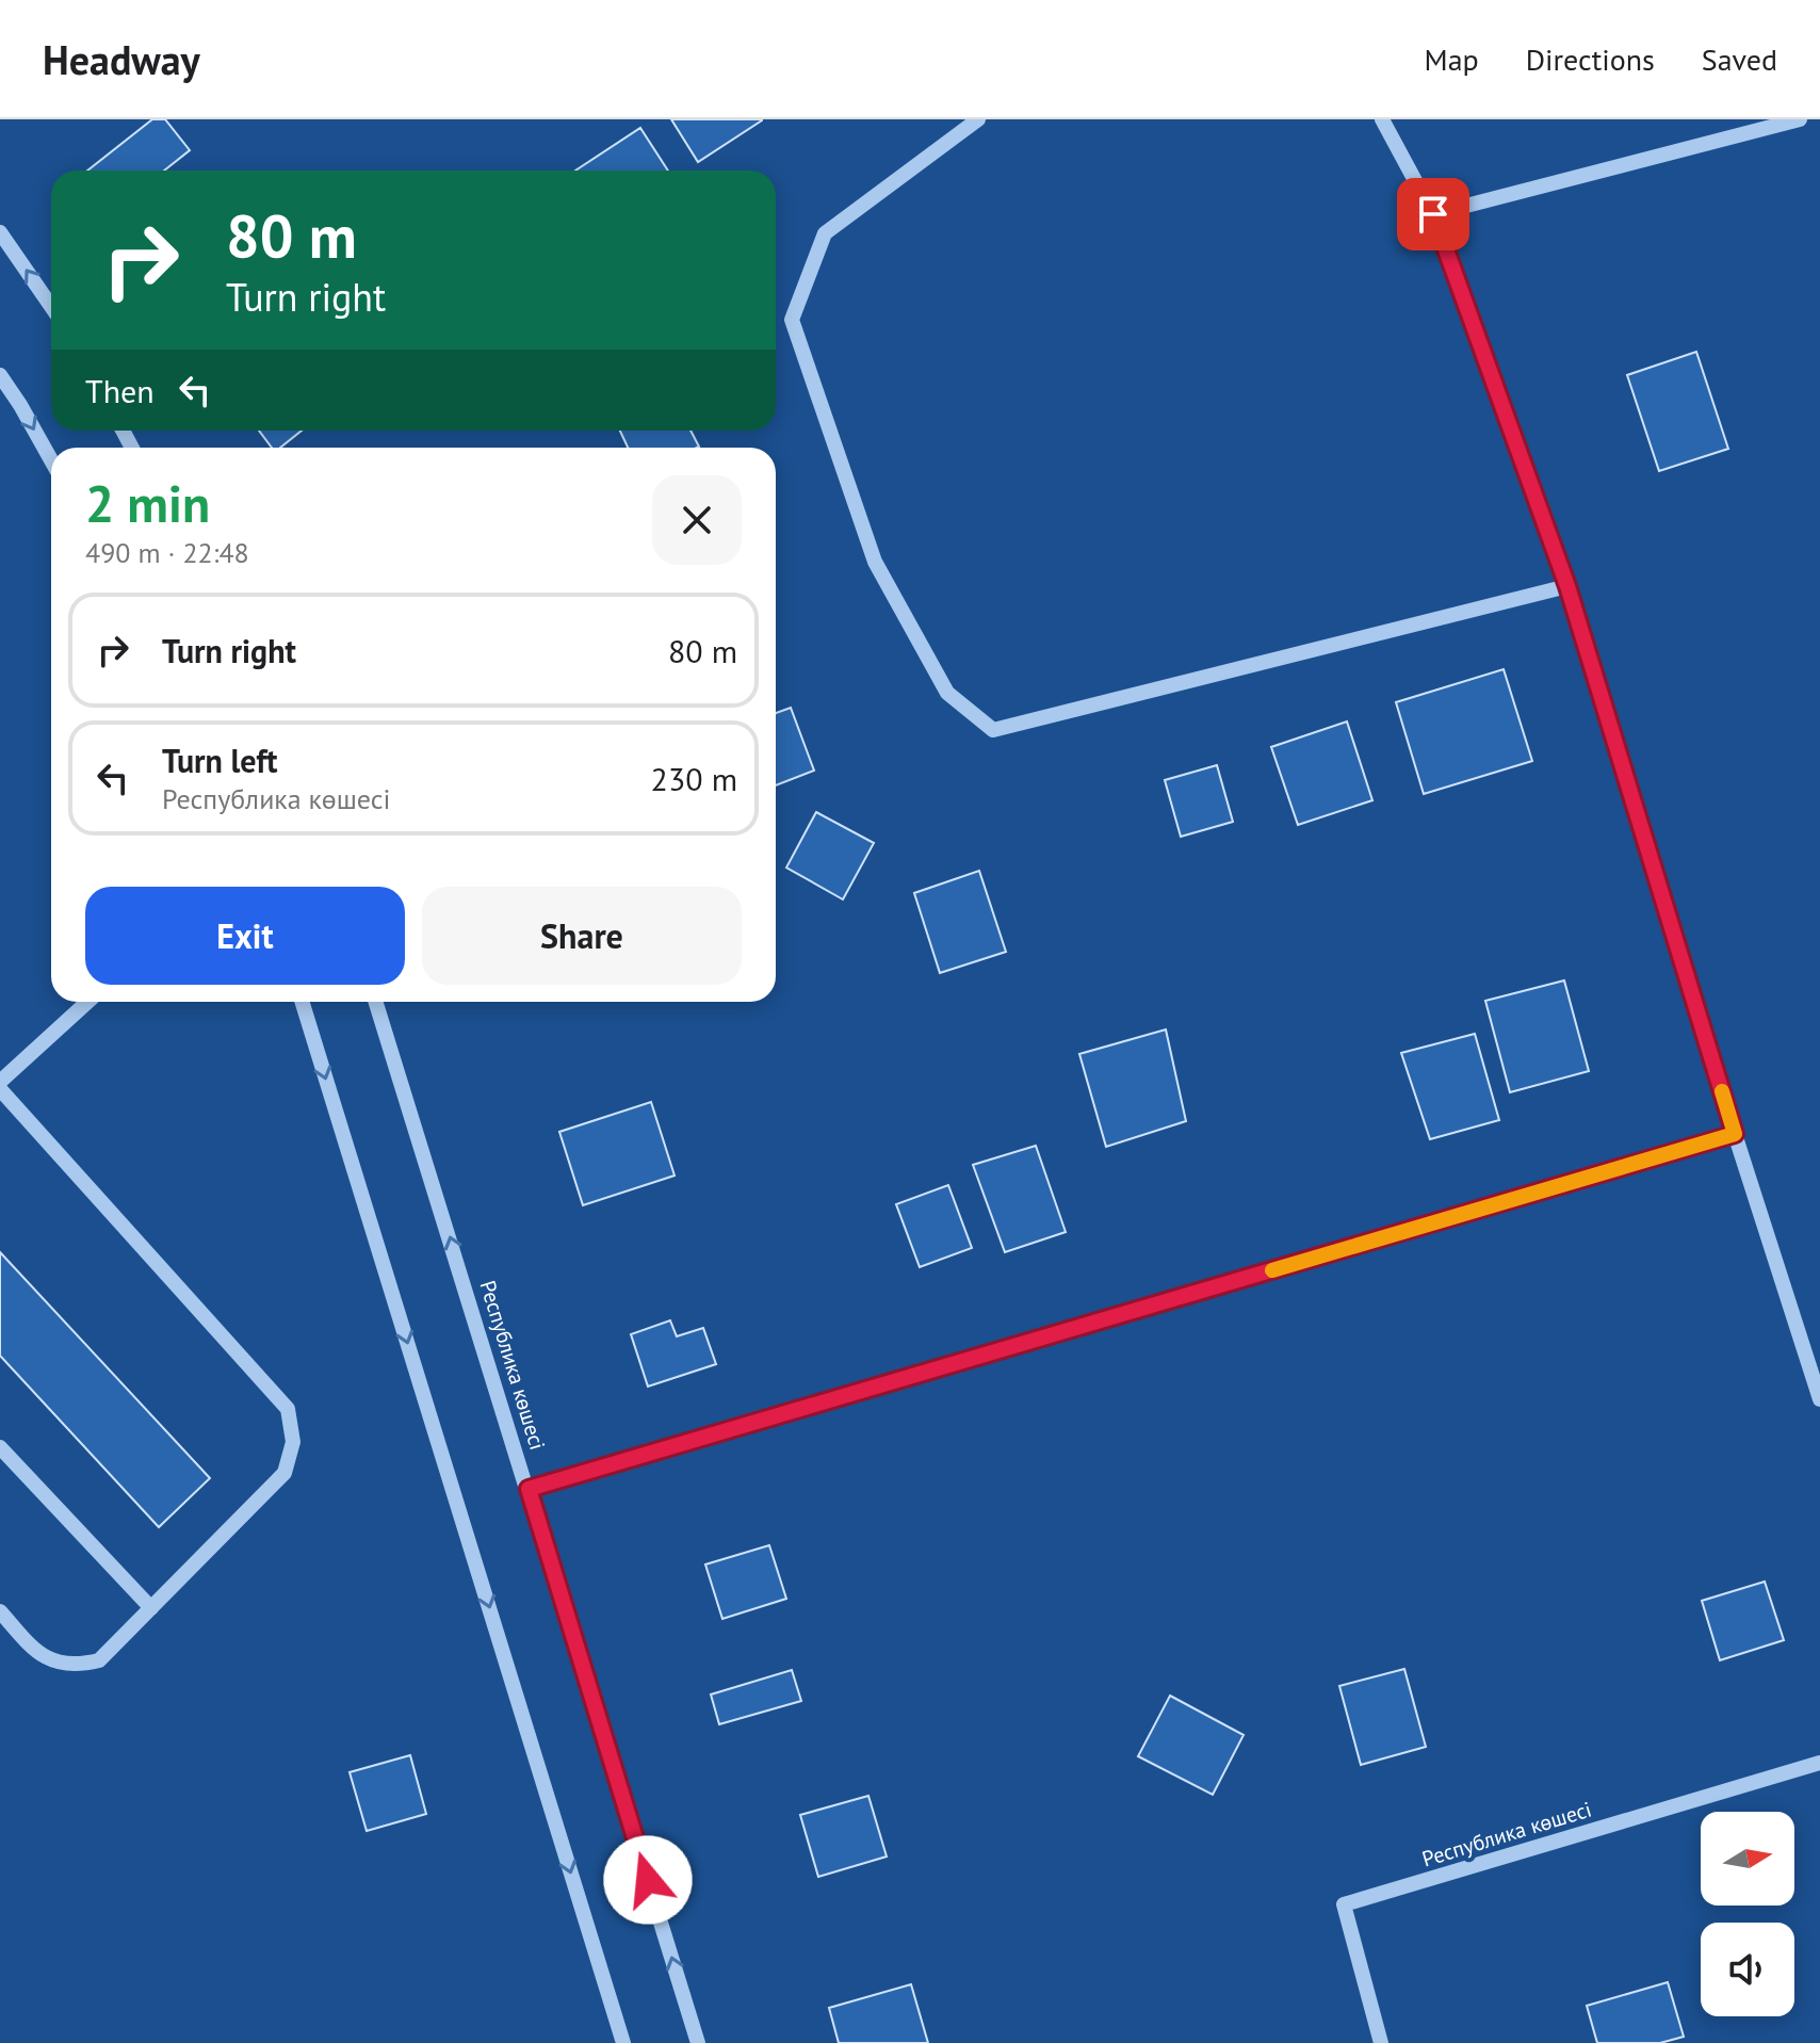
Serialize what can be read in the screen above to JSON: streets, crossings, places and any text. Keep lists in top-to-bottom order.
{
  "streets": {
    "street": ["Республика көшесі"]
  },
  "north": "right",
  "page": {
    "header": "Headway",
    "nav": ["Map", "Directions", "Saved"],
    "turn": ["80 m", "Turn right"],
    "then": "Then",
    "heading": ["2 min", "490 m · 22:48"],
    "list": [
      {
        "name": "Turn right",
        "value": "80 m"
      },
      {
        "name": "Turn left",
        "note": "Республика көшесі",
        "value": "230 m"
      }
    ],
    "buttons": ["Exit", "Share"]
  }
}
